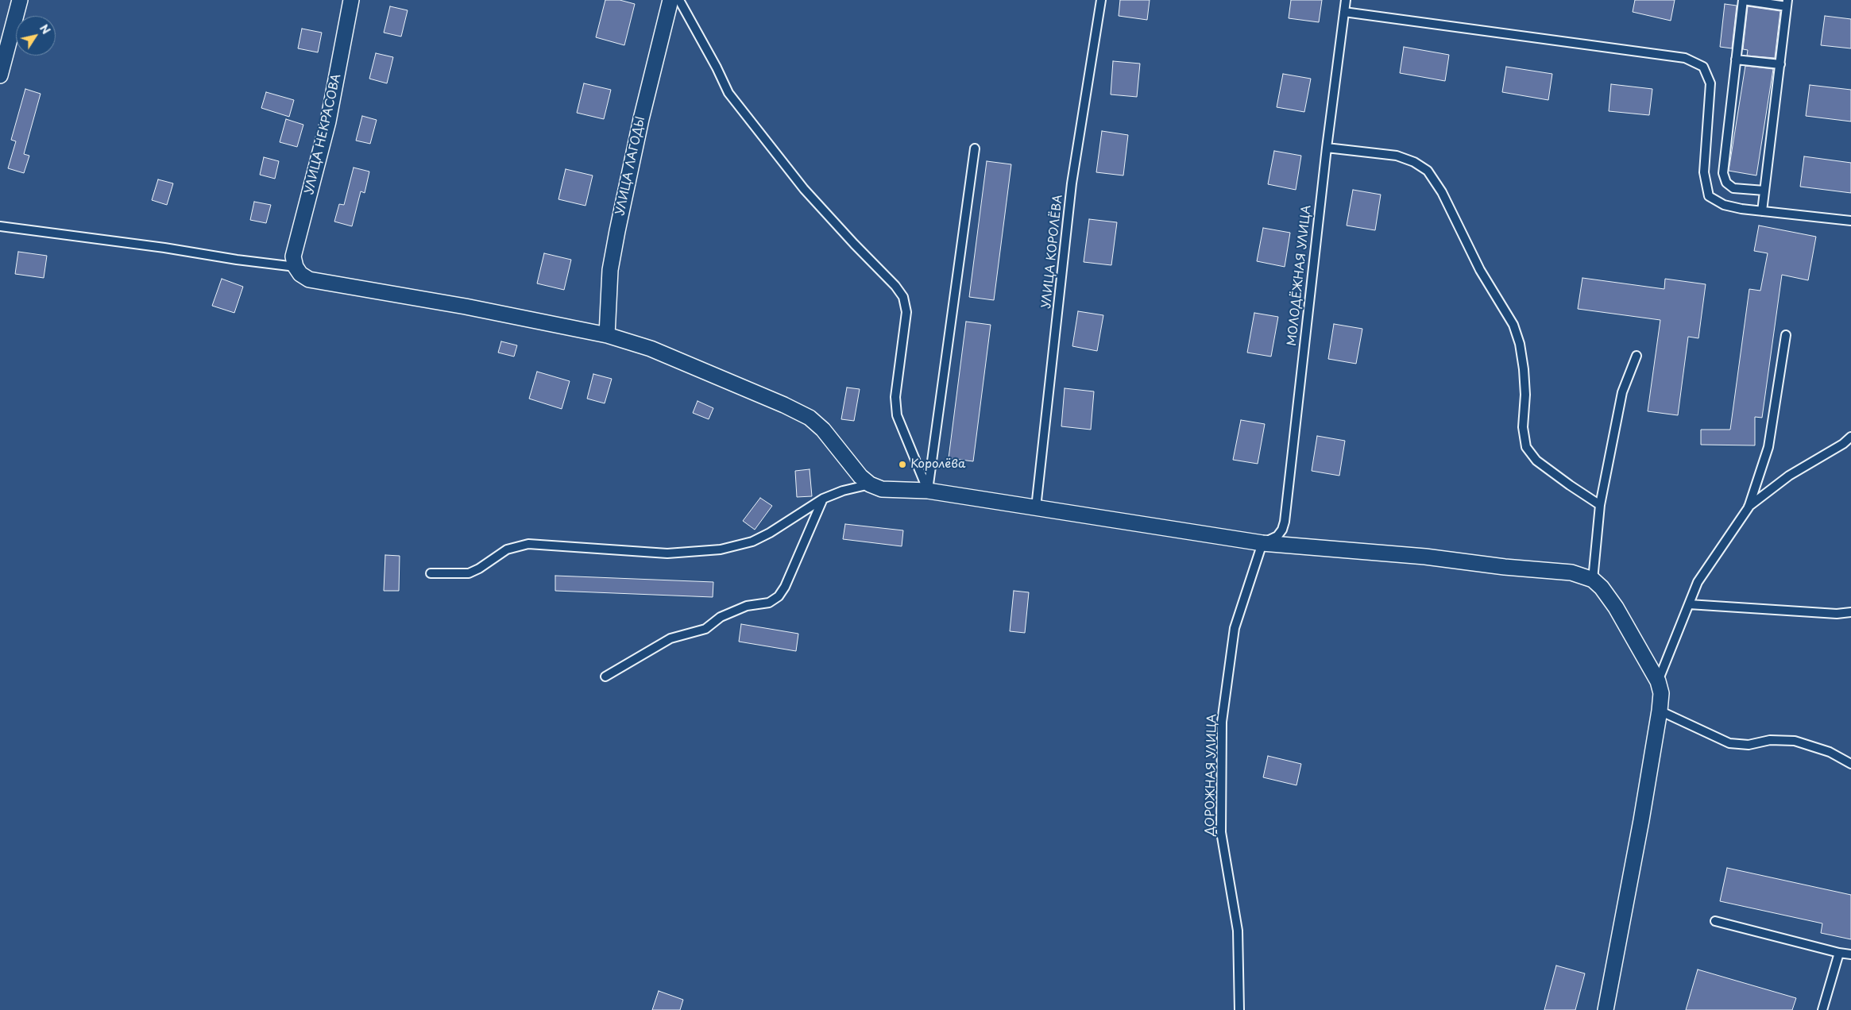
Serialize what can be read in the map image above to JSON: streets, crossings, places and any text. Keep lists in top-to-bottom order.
{
  "streets": {
    "street": ["УЛИЦА НЕКРАСОВА", "УЛИЦА ЛАГОДЫ"],
    "lane": ["УЛИЦА КОРОЛЁВА", "МОЛОДЁЖНАЯ УЛИЦА", "ДОРОЖНАЯ УЛИЦА"]
  },
  "crossings": [
    ["МОЛОДЁЖНАЯ УЛИЦА", "ДОРОЖНАЯ УЛИЦА"]
  ],
  "places": ["Королёва"],
  "north": "top right"
}
